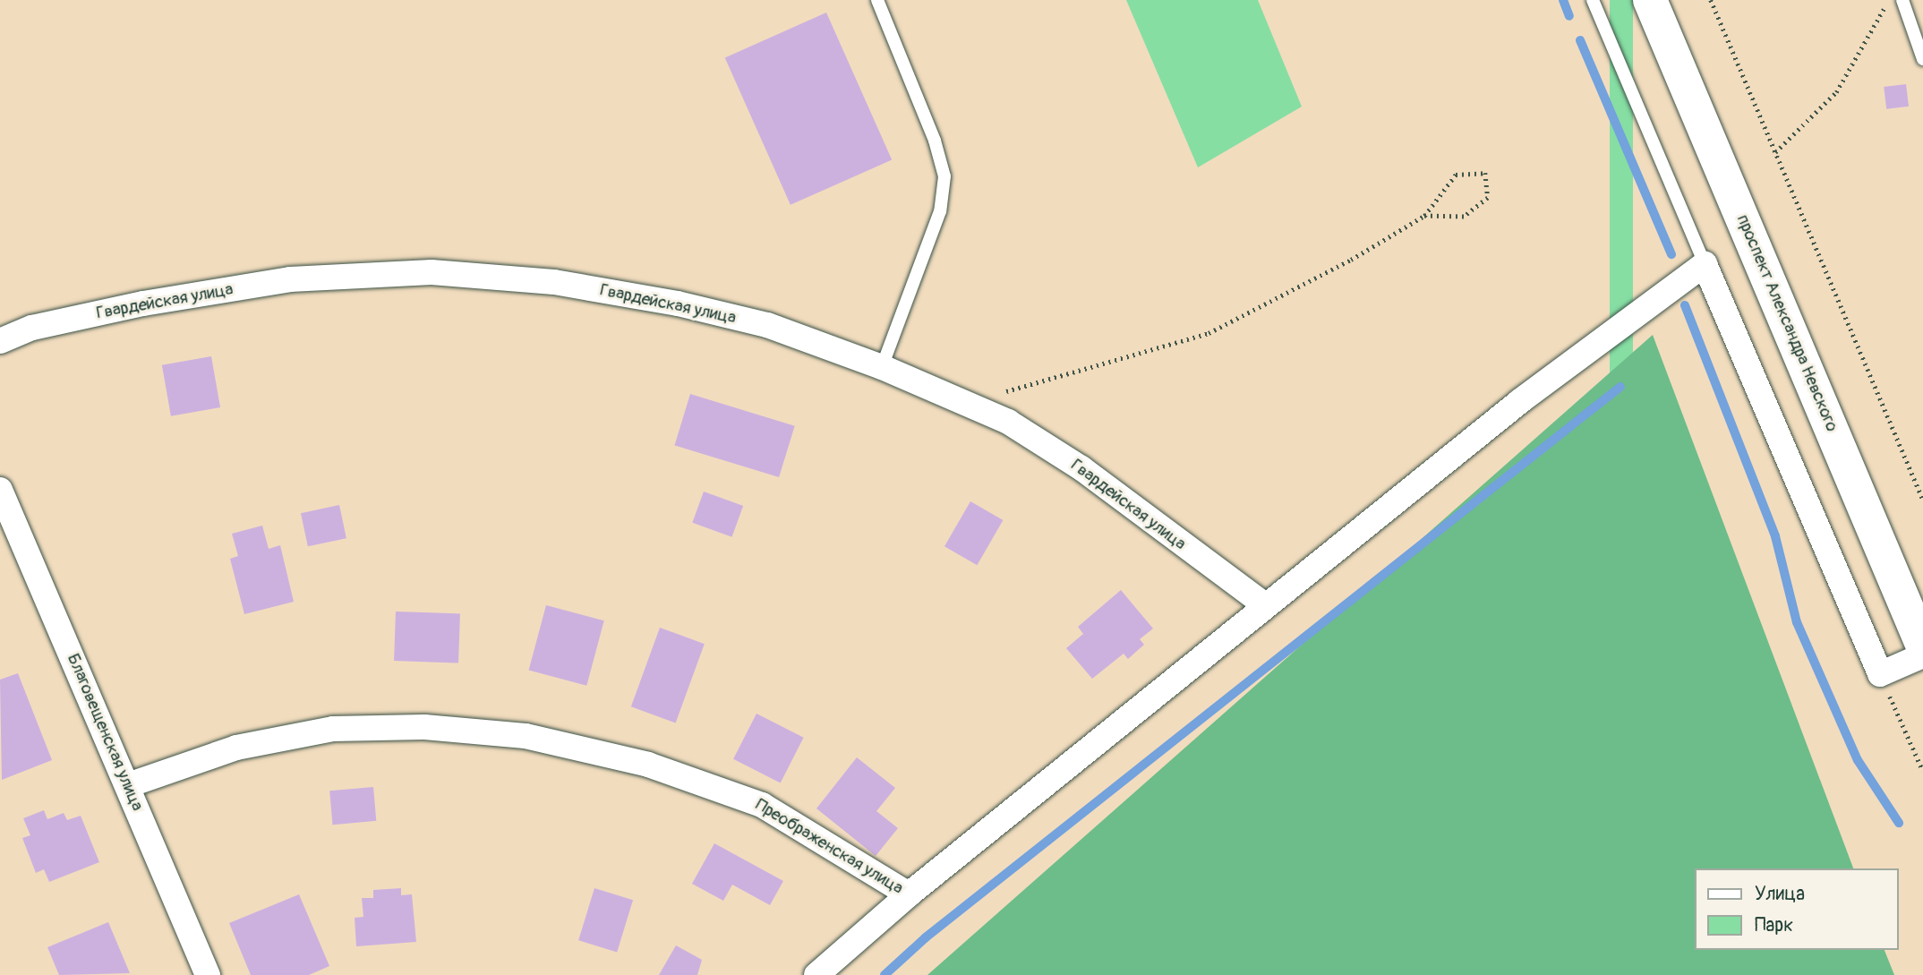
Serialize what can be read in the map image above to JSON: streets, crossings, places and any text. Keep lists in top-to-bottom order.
{
  "streets": {
    "main road": ["проспект Александра Невского"],
    "street": ["Гвардейская улица", "Благовещенская улица", "Преображенская улица"]
  },
  "crossings": [
    ["Благовещенская улица", "Преображенская улица"]
  ],
  "legend": ["Улица", "Парк"]
}
